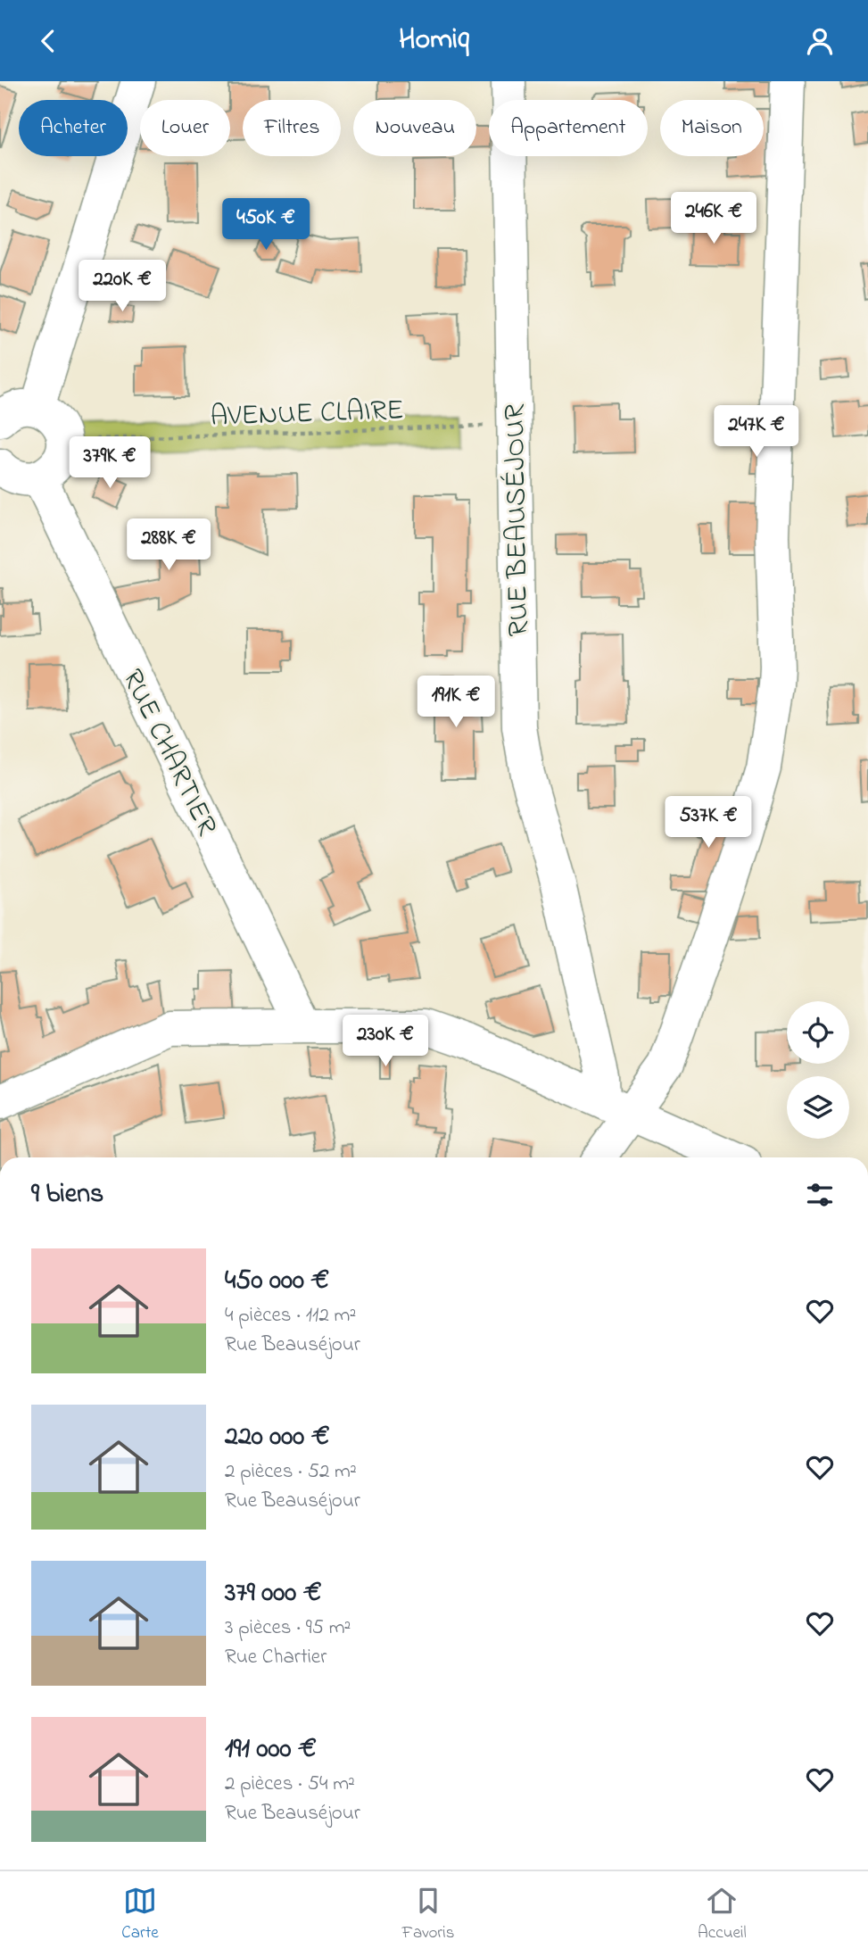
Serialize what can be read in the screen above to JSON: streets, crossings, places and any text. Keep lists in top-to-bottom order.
{
  "streets": {
    "street": ["RUE BEAUSÉJOUR", "RUE CHARTIER"],
    "path": ["AVENUE CLAIRE"]
  },
  "crossings": [
    ["AVENUE CLAIRE", "RUE BEAUSÉJOUR"]
  ],
  "page": {
    "header": "Homiq",
    "chip": [
      "Acheter",
      "Louer",
      "Filtres",
      "Nouveau",
      "Appartement",
      "Maison"
    ],
    "price": [
      "246K €",
      "450K €",
      "220K €",
      "247K €",
      "379K €",
      "288K €",
      "191K €",
      "537K €",
      "230K €"
    ],
    "heading": "9 biens",
    "list": [
      {
        "name": "450 000 €",
        "note": "4 pièces · 112 m² · Rue Beauséjour"
      },
      {
        "name": "220 000 €",
        "note": "2 pièces · 52 m² · Rue Beauséjour"
      },
      {
        "name": "379 000 €",
        "note": "3 pièces · 95 m² · Rue Chartier"
      },
      {
        "name": "191 000 €",
        "note": "2 pièces · 54 m² · Rue Beauséjour"
      }
    ],
    "tabs": ["Carte", "Favoris", "Accueil"]
  }
}
